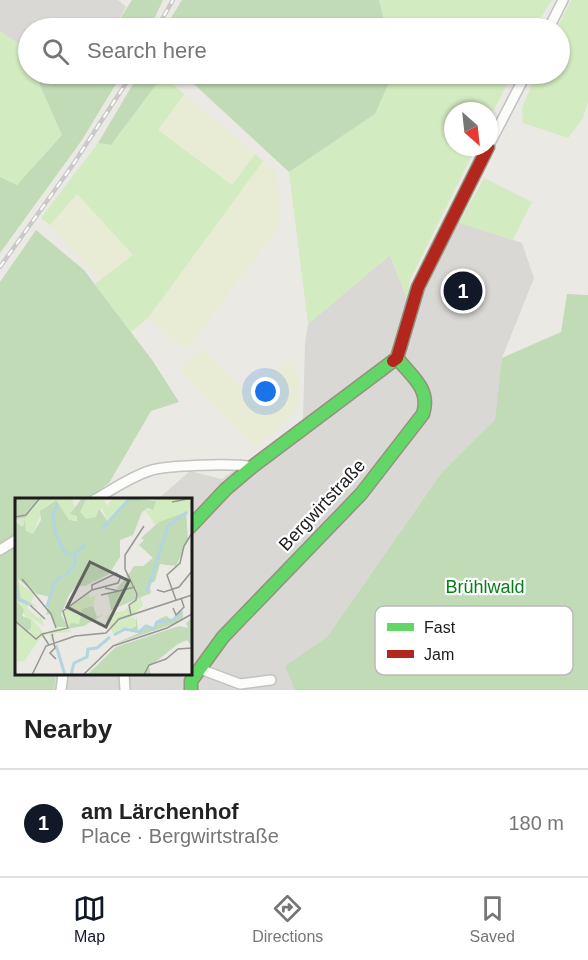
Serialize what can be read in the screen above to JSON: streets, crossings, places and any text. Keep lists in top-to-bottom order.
{
  "streets": {
    "street": ["Bergwirtstraße"]
  },
  "parks": ["Brühlwald"],
  "legend": ["Fast", "Jam"],
  "north": "bottom right",
  "page": {
    "search": "Search here",
    "pins": "1",
    "heading": "Nearby",
    "list": [
      {
        "mark": "1",
        "name": "am Lärchenhof",
        "note": "Place · Bergwirtstraße",
        "value": "180 m"
      }
    ],
    "nav": ["Map", "Directions", "Saved"]
  }
}
